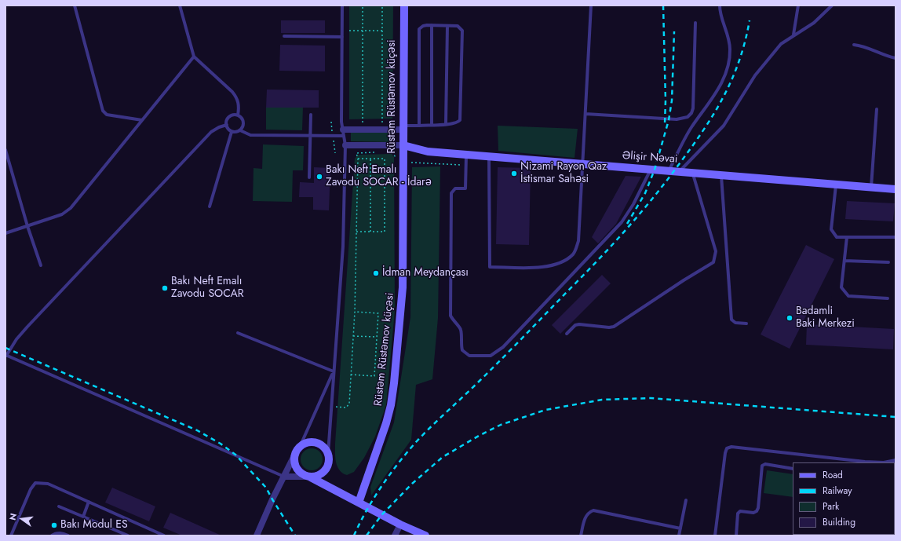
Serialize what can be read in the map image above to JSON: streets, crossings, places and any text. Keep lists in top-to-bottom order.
{
  "streets": {
    "street": ["Rüstəm Rüstəmov küçəsi", "Əlişir Nəvai"]
  },
  "crossings": [
    ["Rüstəm Rüstəmov küçəsi", "Əlişir Nəvai"]
  ],
  "places": [
    "Nizami Rayon Qaz İstismar Sahəsi",
    "Bakı Neft Emalı Zavodu SOCAR - İdarə",
    "İdman Meydançası",
    "Bakı Neft Emalı Zavodu SOCAR",
    "Badamli Baki Merkezi",
    "Bakı Modul ES"
  ],
  "legend": [
    "Road",
    "Railway",
    "Park",
    "Building"
  ],
  "north": "left"
}
